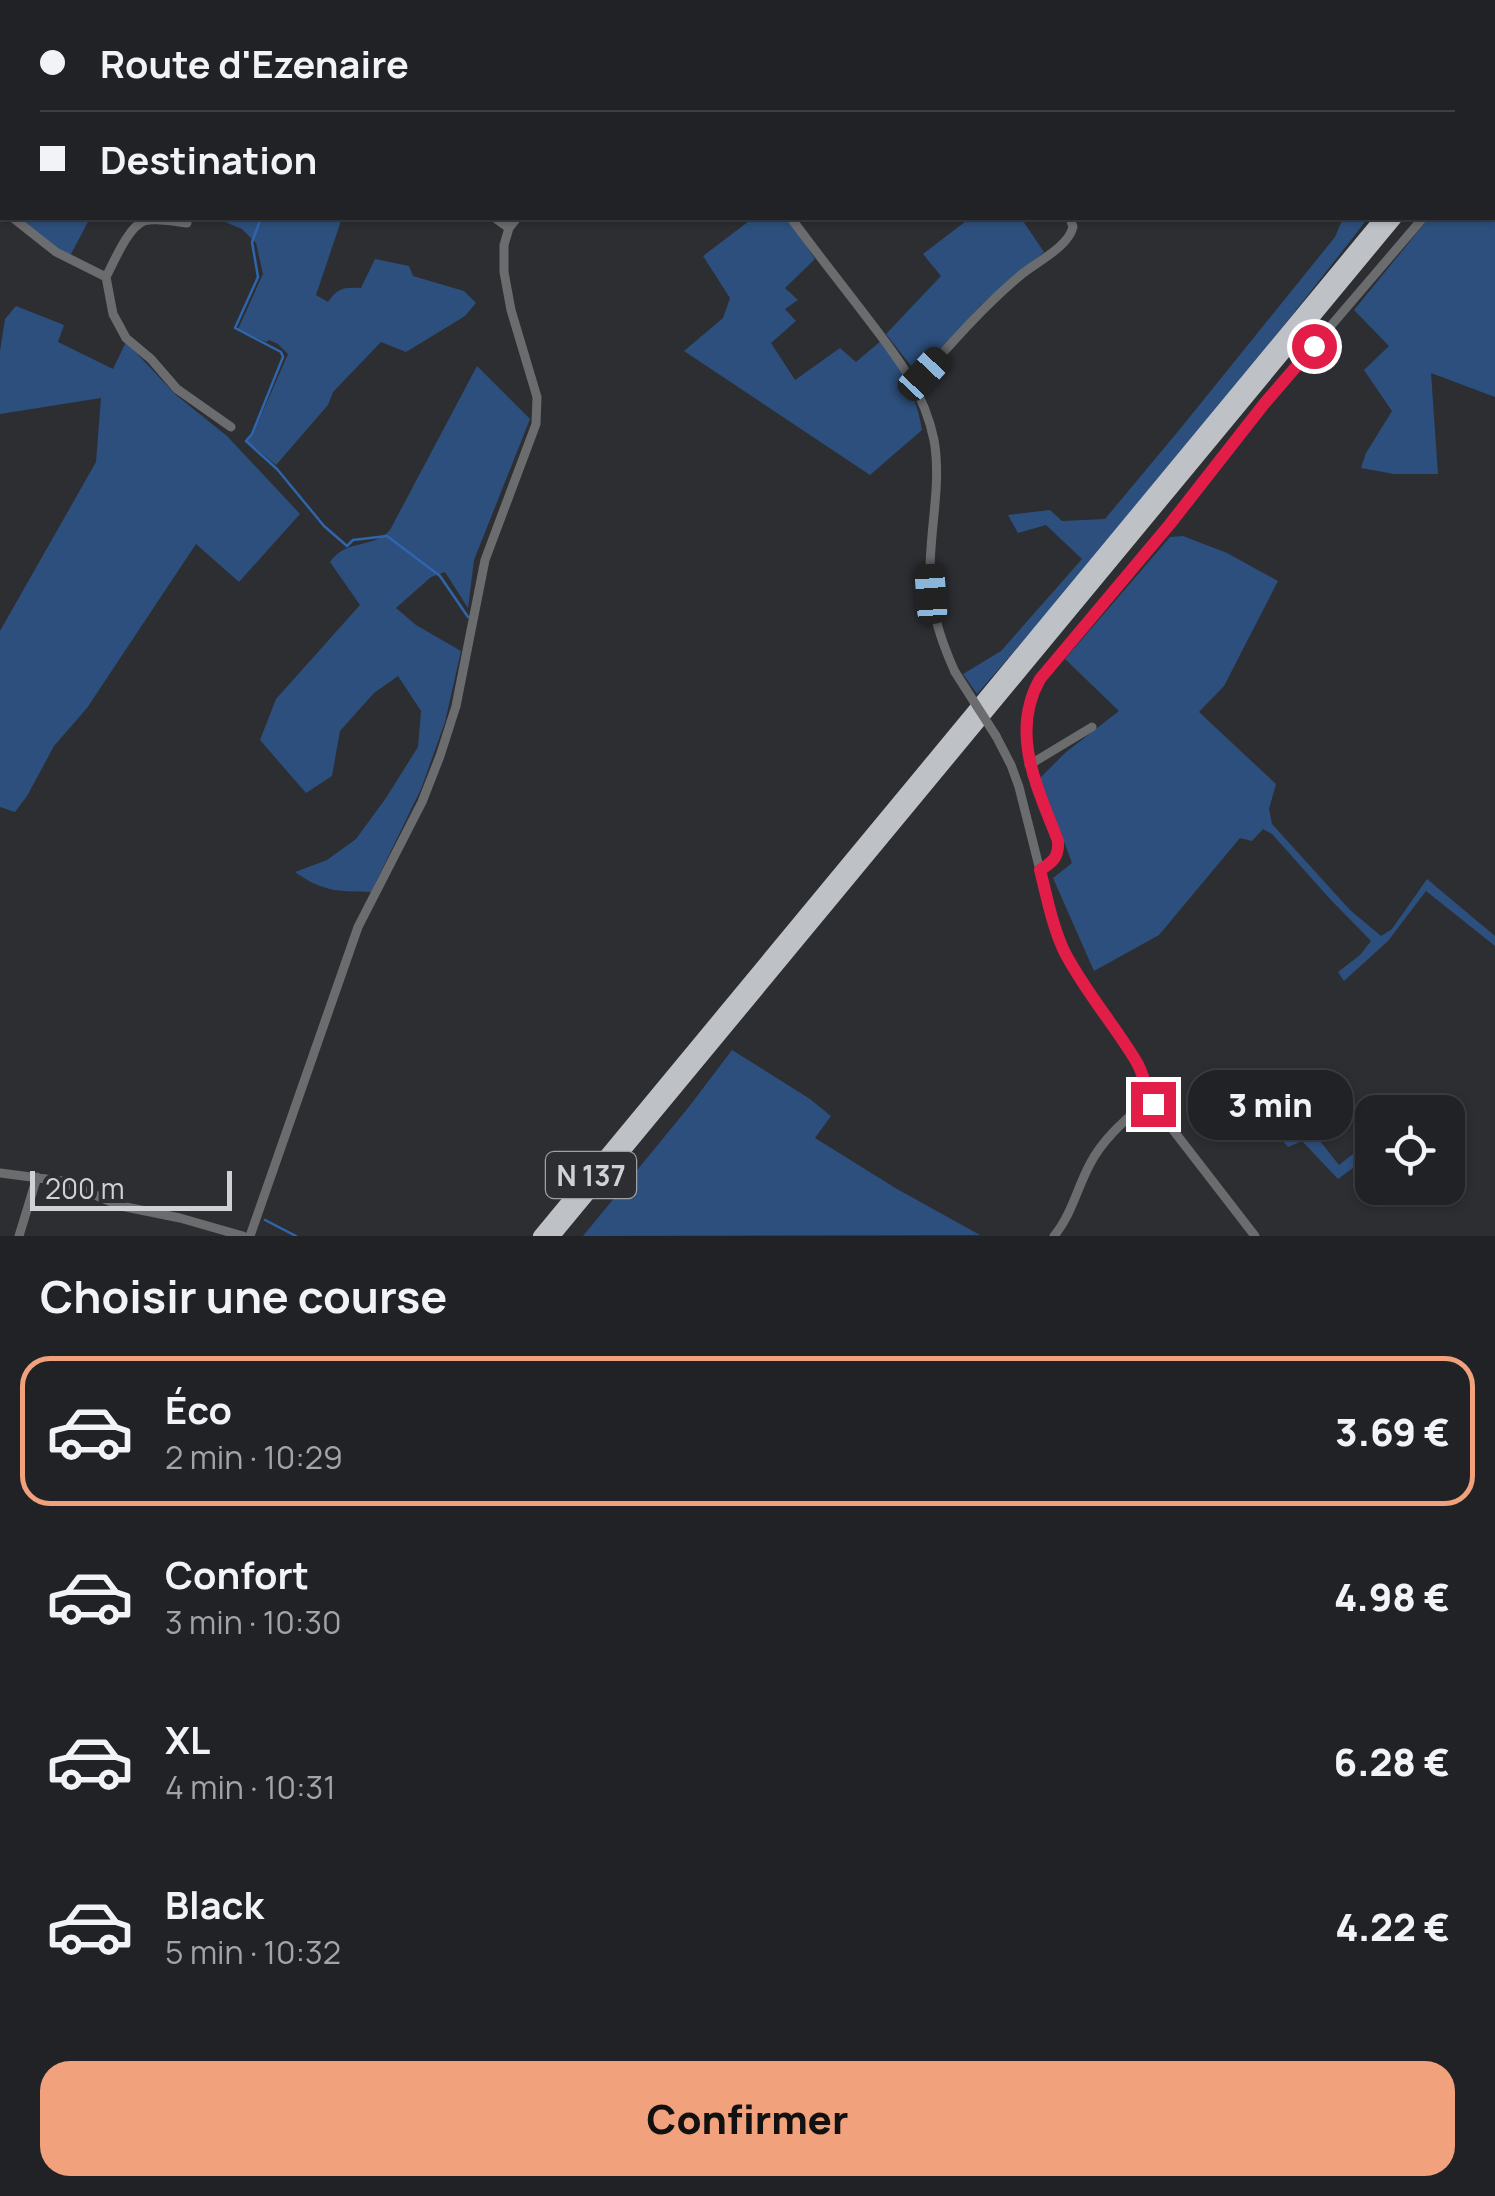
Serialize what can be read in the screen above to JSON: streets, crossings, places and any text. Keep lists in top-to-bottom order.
{
  "streets": {
    "highway": ["N 137"]
  },
  "scale_bar": "200 m",
  "page": {
    "banner": ["Route d'Ezenaire", "Destination"],
    "bubble": "3 min",
    "scale": "200 m",
    "heading": "Choisir une course",
    "list": [
      {
        "name": "Éco",
        "note": "2 min · 10:29",
        "value": "3.69 €"
      },
      {
        "name": "Confort",
        "note": "3 min · 10:30",
        "value": "4.98 €"
      },
      {
        "name": "XL",
        "note": "4 min · 10:31",
        "value": "6.28 €"
      },
      {
        "name": "Black",
        "note": "5 min · 10:32",
        "value": "4.22 €"
      }
    ],
    "buttons": "Confirmer"
  }
}
